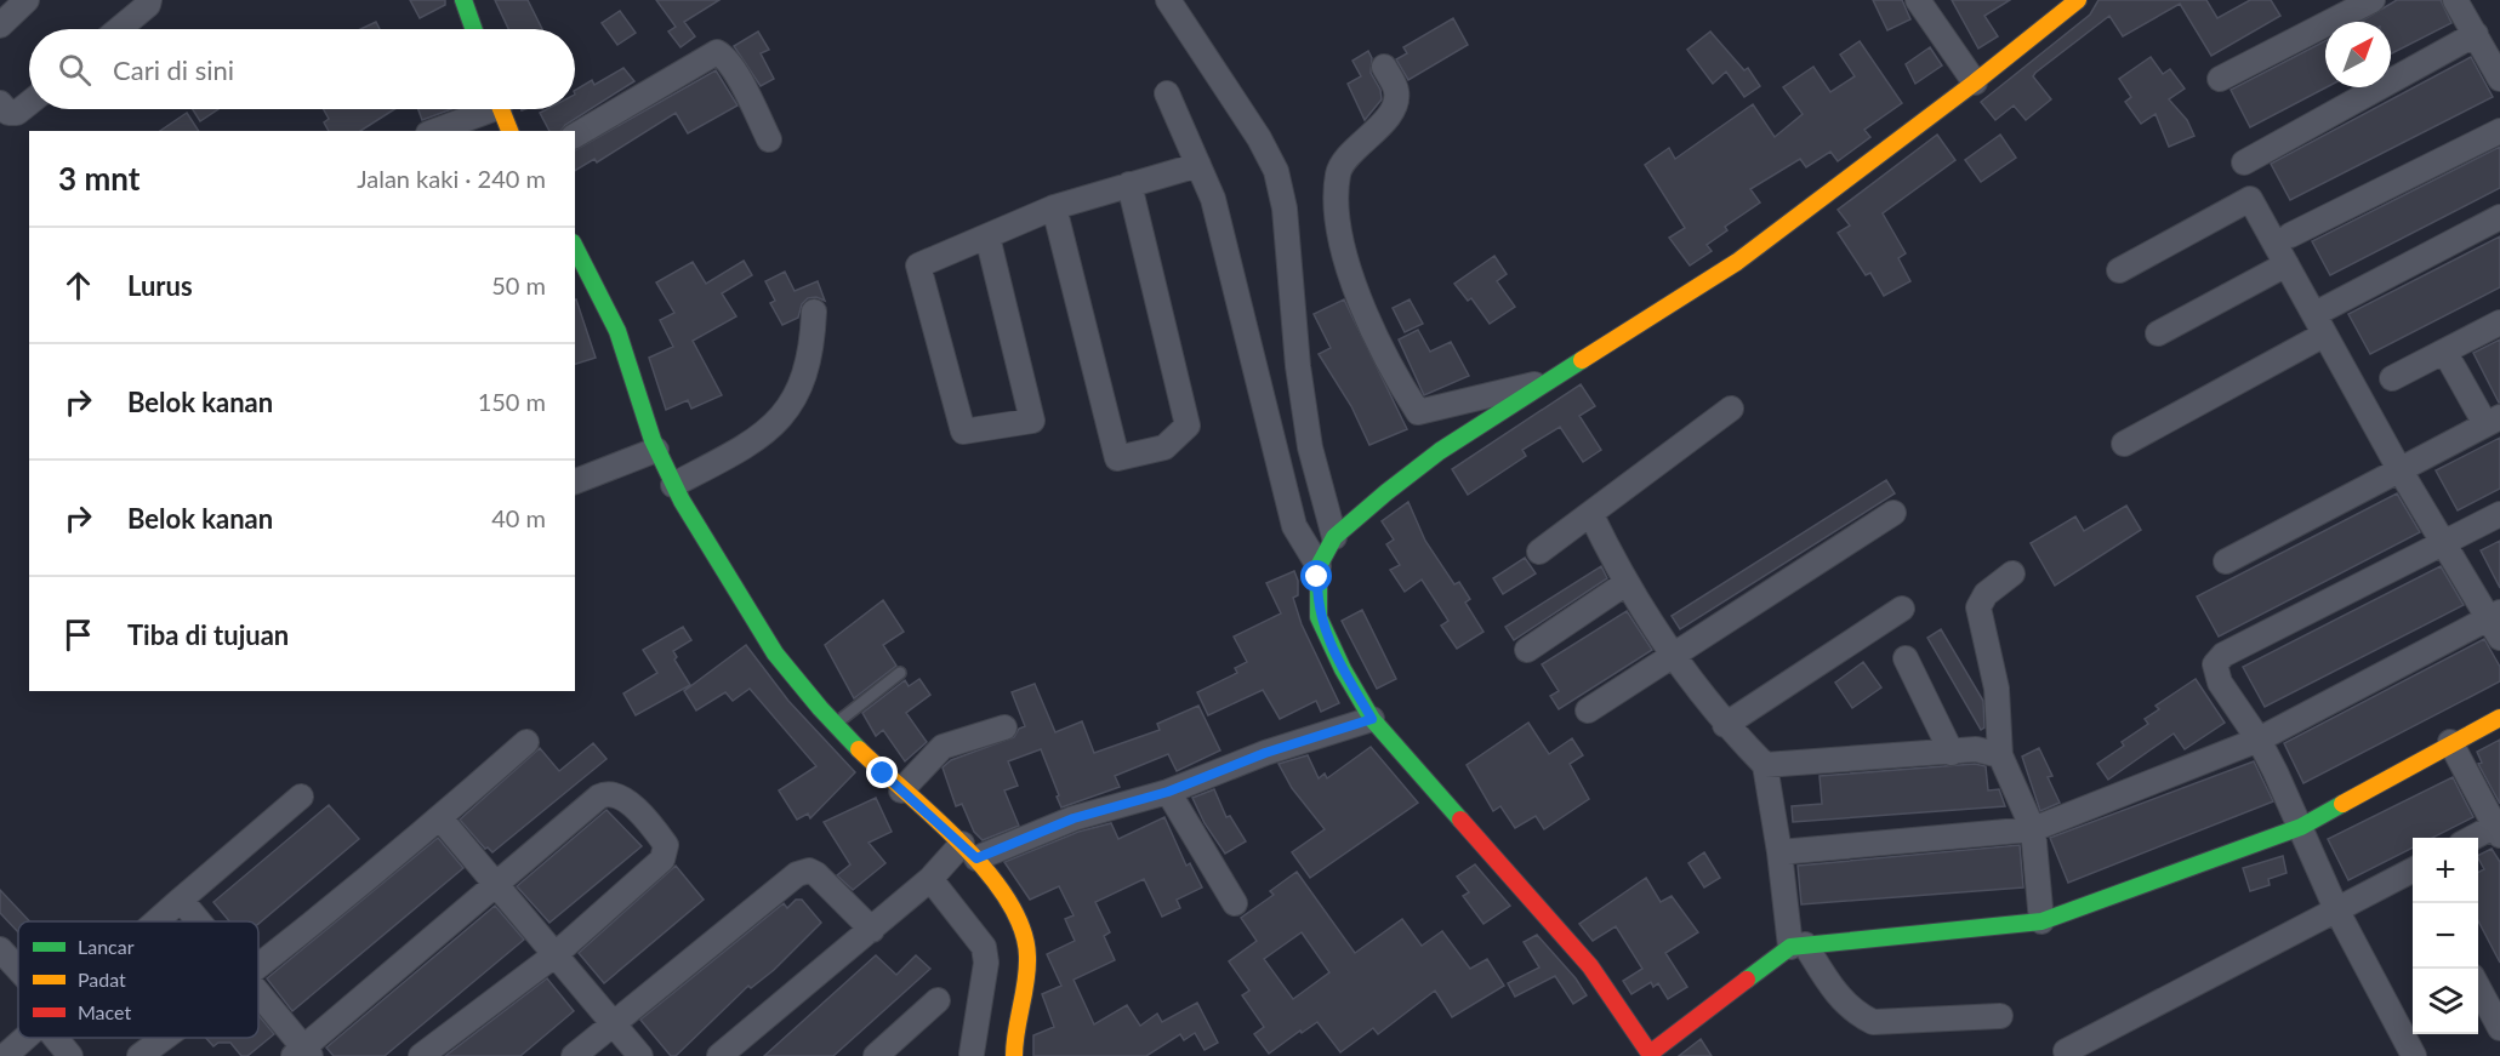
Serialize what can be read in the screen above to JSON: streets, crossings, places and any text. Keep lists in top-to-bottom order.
{
  "legend": ["Lancar", "Padat", "Macet"],
  "north": "top right",
  "page": {
    "search": "Cari di sini",
    "heading": ["3 mnt", "Jalan kaki · 240 m"],
    "list": [
      ["Lurus", "50 m"],
      ["Belok kanan", "150 m"],
      ["Belok kanan", "40 m"],
      "Tiba di tujuan"
    ],
    "map_buttons": ["+", "−"]
  }
}
